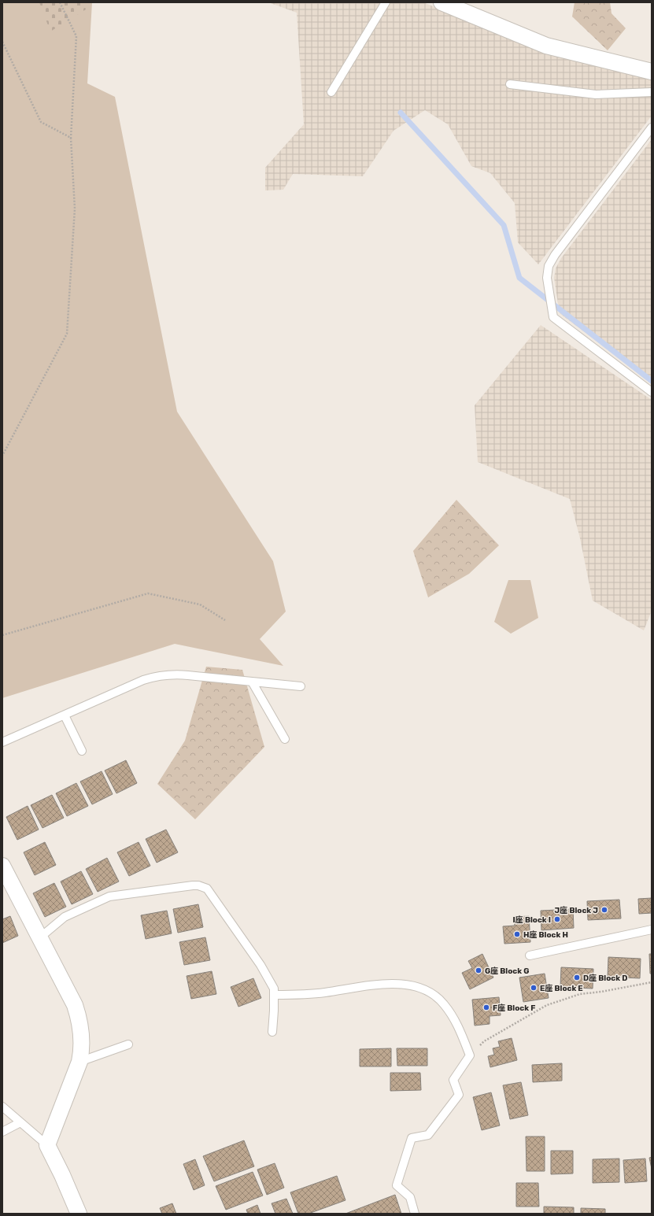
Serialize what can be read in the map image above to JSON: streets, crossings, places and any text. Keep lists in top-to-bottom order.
{
  "places": [
    "J座 Block J",
    "I座 Block I",
    "H座 Block H",
    "G座 Block G",
    "D座 Block D",
    "E座 Block E",
    "F座 Block F"
  ]
}
